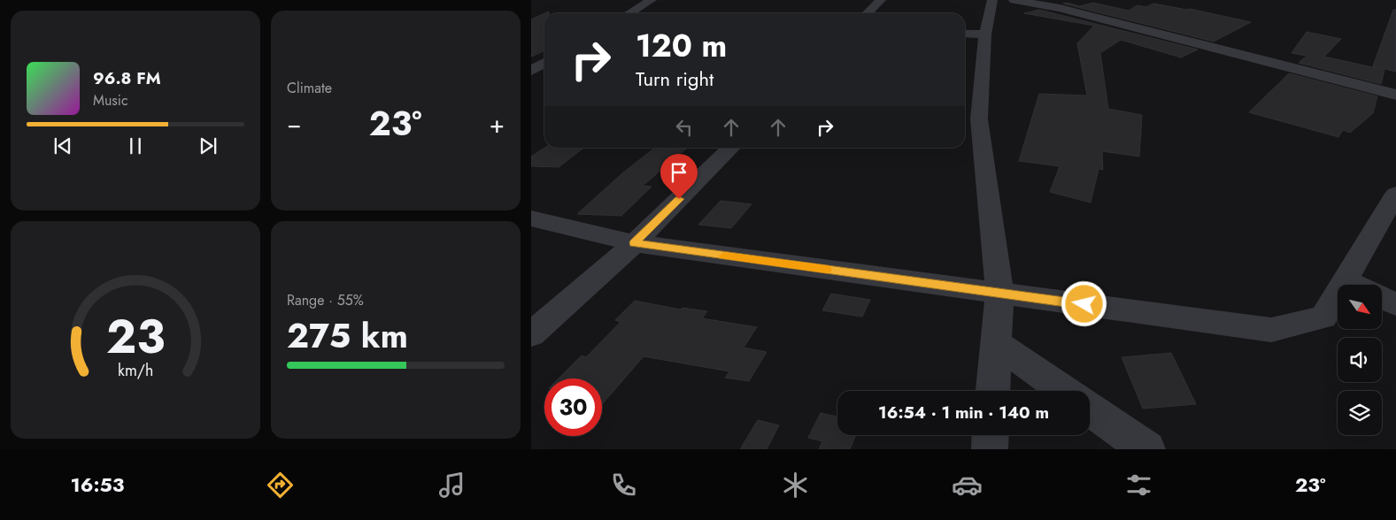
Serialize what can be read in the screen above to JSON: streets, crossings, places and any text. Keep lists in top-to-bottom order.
{
  "north": "bottom right",
  "page": {
    "tile": [
      "Climate",
      ["Range · 55%", "275 km"]
    ],
    "turn": ["120 m", "Turn right"],
    "song": ["96.8 FM", "Music"],
    "heat": ["−", "23°", "+"],
    "limit": "30",
    "trip": "16:54 · 1 min · 140 m",
    "tabs": ["16:53", "23°"],
    "gauge": ["23", "km/h"]
  }
}
